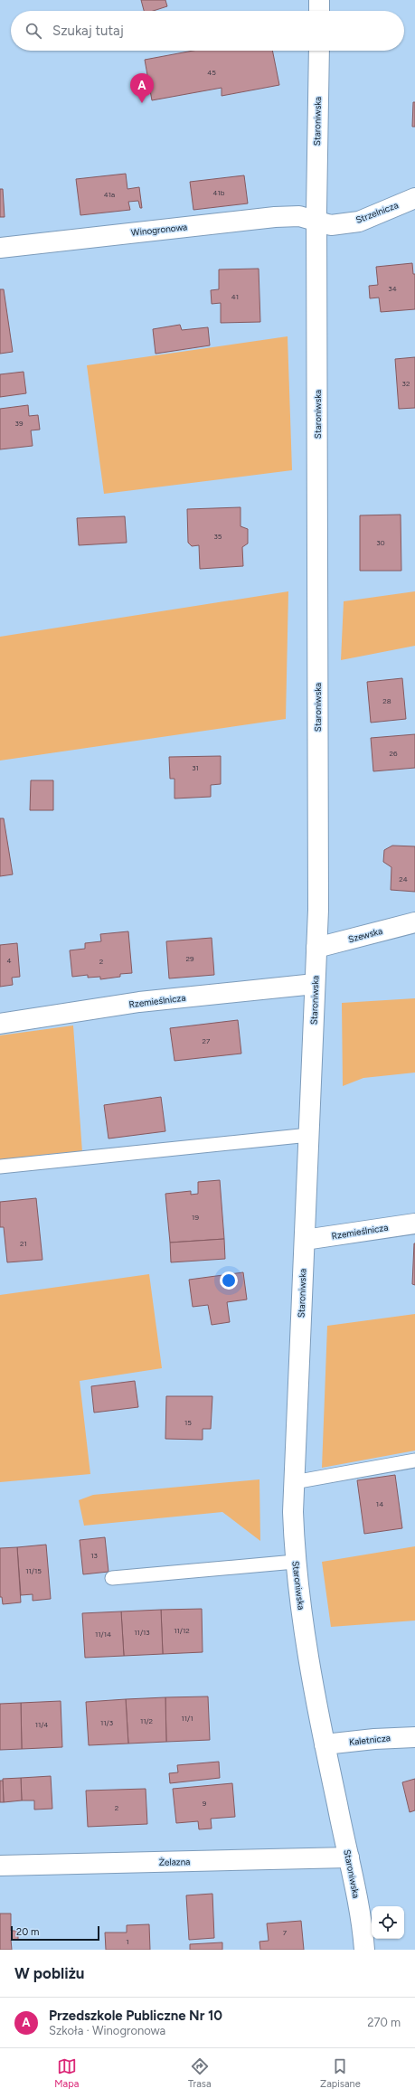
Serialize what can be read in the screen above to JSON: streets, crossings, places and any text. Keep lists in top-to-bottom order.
{
  "streets": {
    "street": [
      "Staroniwska",
      "Strzelnicza",
      "Winogronowa",
      "Szewska",
      "Rzemieślnicza",
      "Kaletnicza",
      "Żelazna"
    ]
  },
  "crossings": [
    ["Staroniwska", "Strzelnicza"],
    ["Staroniwska", "Winogronowa"],
    ["Staroniwska", "Szewska"],
    ["Staroniwska", "Rzemieślnicza"],
    ["Staroniwska", "Kaletnicza"],
    ["Staroniwska", "Żelazna"],
    ["Strzelnicza", "Winogronowa"]
  ],
  "house_numbers": [
    "45",
    "41b",
    "41a",
    "34",
    "41",
    "32",
    "39",
    "35",
    "30",
    "28",
    "26",
    "31",
    "24",
    "29",
    "4",
    "2",
    "27",
    "19",
    "21",
    "15",
    "14",
    "13",
    "11/15",
    "11/12",
    "11/13",
    "11/14",
    "11/1",
    "11/2",
    "11/3",
    "11/4",
    "9",
    "2",
    "7",
    "1"
  ],
  "scale_bar": "20 m",
  "page": {
    "search": "Szukaj tutaj",
    "pins": "A",
    "scale": "20 m",
    "heading": "W pobliżu",
    "list": [
      {
        "mark": "A",
        "name": "Przedszkole Publiczne Nr 10",
        "note": "Szkoła · Winogronowa",
        "value": "270 m"
      }
    ],
    "nav": ["Mapa", "Trasa", "Zapisane"]
  }
}
